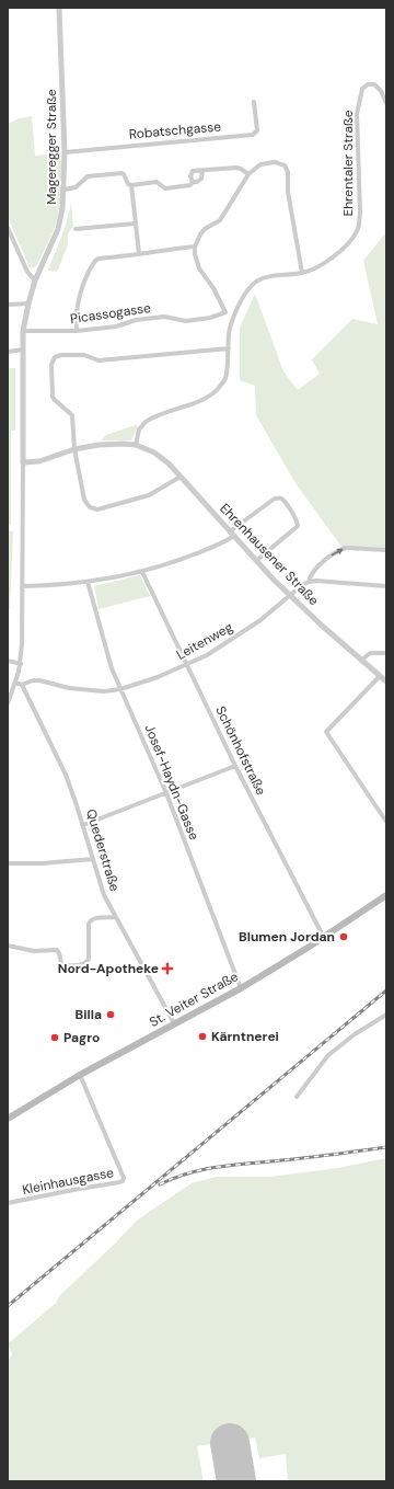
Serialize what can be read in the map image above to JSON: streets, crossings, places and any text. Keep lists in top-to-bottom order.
{
  "streets": {
    "main road": ["St. Veiter Straße"],
    "street": [
      "Robatschgasse",
      "Mageregger Straße",
      "Ehrentaler Straße",
      "Picassogasse",
      "Ehrenhausener Straße",
      "Leitenweg",
      "Schönhofstraße",
      "Josef-Haydn-Gasse",
      "Quederstraße",
      "Kleinhausgasse"
    ]
  },
  "crossings": [
    ["Robatschgasse", "Mageregger Straße"],
    ["Mageregger Straße", "Picassogasse"],
    ["Ehrentaler Straße", "Ehrenhausener Straße"],
    ["Ehrenhausener Straße", "Leitenweg"],
    ["Leitenweg", "Schönhofstraße"],
    ["Leitenweg", "Josef-Haydn-Gasse"],
    ["Leitenweg", "Quederstraße"],
    ["Schönhofstraße", "St. Veiter Straße"],
    ["Josef-Haydn-Gasse", "St. Veiter Straße"],
    ["Quederstraße", "St. Veiter Straße"],
    ["St. Veiter Straße", "Kleinhausgasse"]
  ],
  "places": {
    "other": [
      "Blumen Jordan",
      "Billa",
      "Kärntnerei",
      "Pagro"
    ],
    "health": ["Nord-Apotheke"]
  }
}
